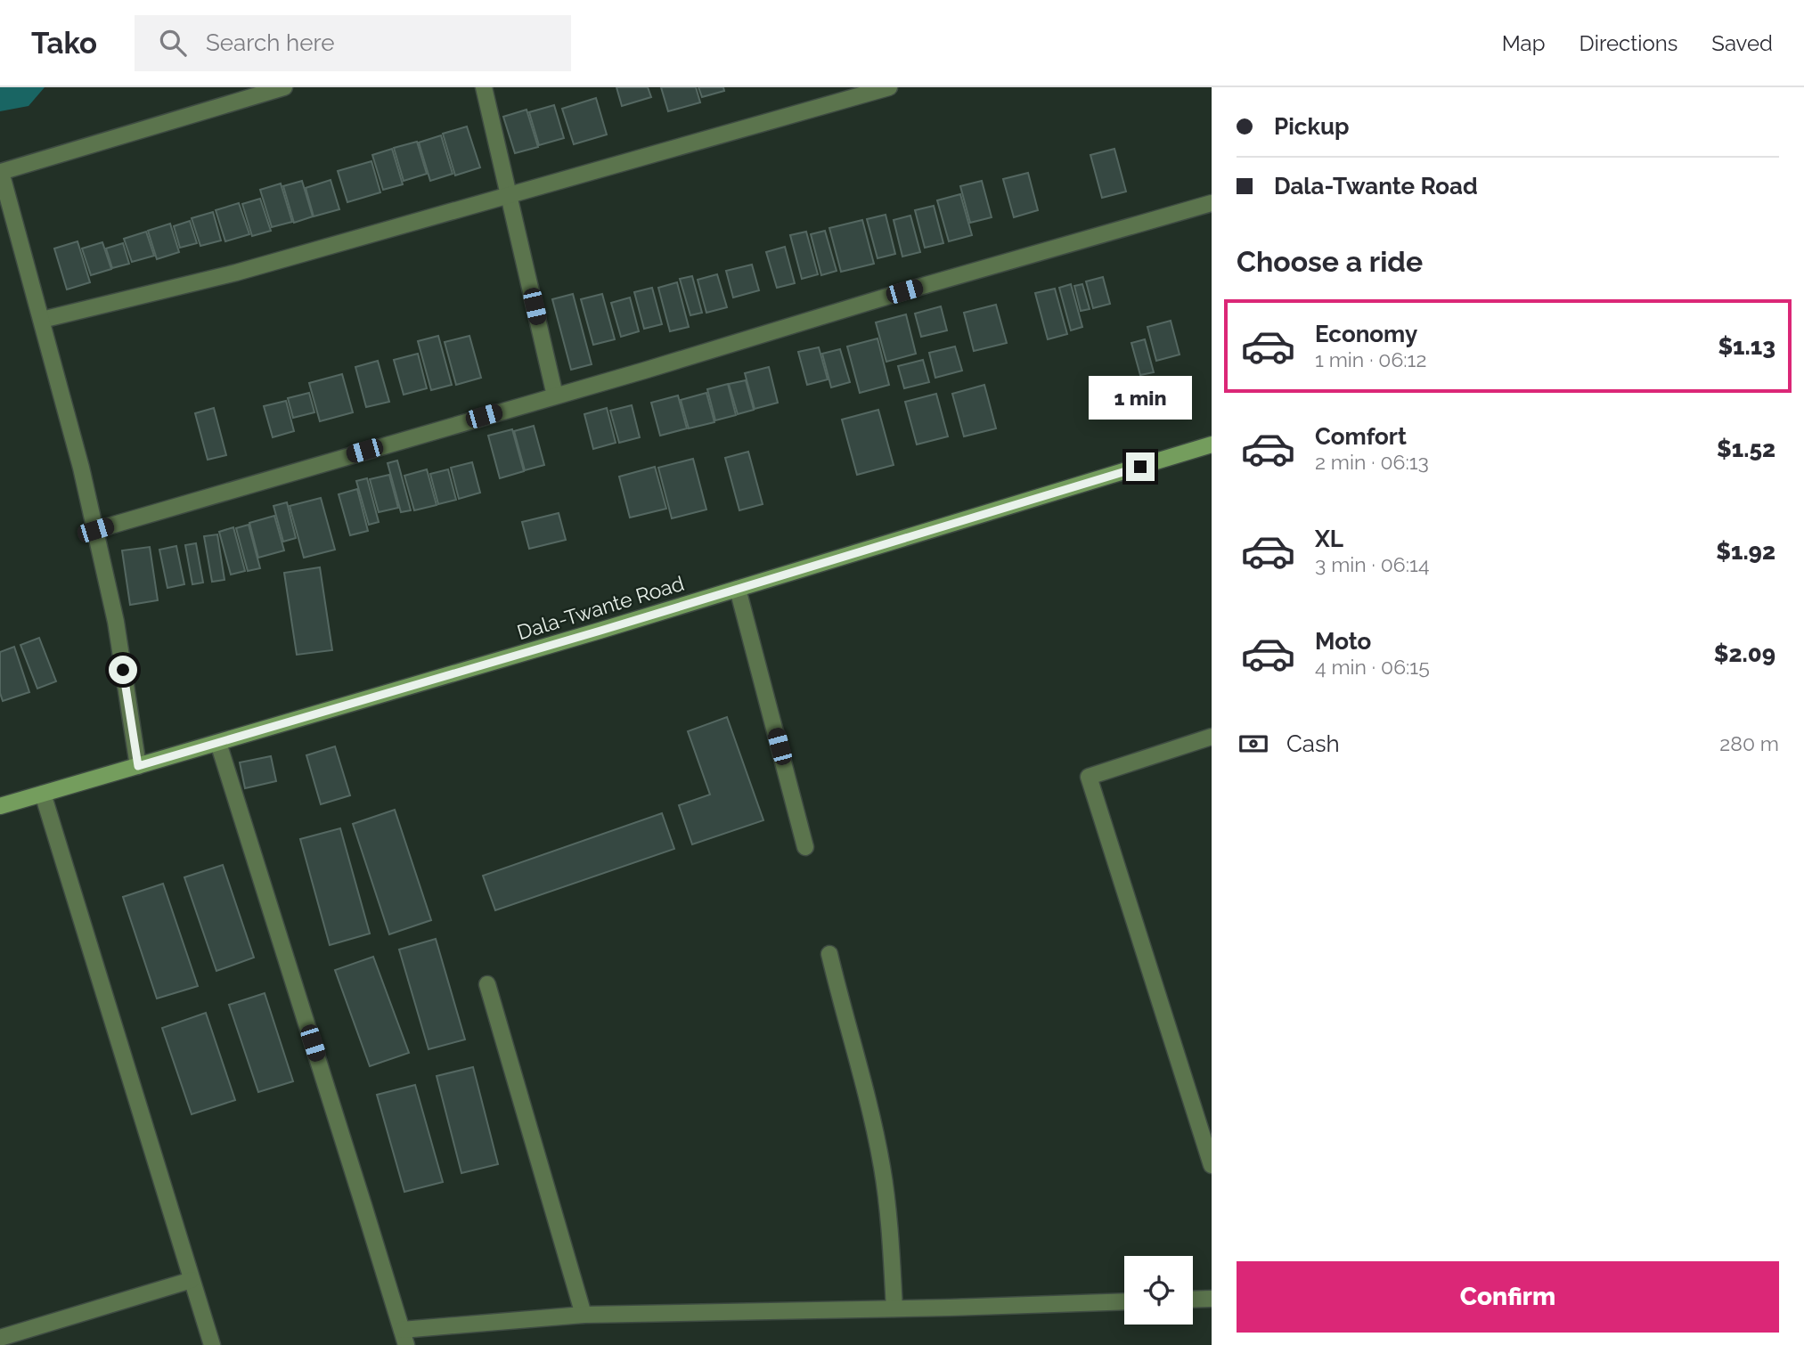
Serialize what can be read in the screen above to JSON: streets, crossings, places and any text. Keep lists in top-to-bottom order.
{
  "streets": {
    "main road": ["Dala-Twante Road"]
  },
  "page": {
    "header": "Tako",
    "search": "Search here",
    "nav": ["Map", "Directions", "Saved"],
    "banner": ["Pickup", "Dala-Twante Road"],
    "heading": "Choose a ride",
    "list": [
      {
        "name": "Economy",
        "note": "1 min · 06:12",
        "value": "$1.13"
      },
      {
        "name": "Comfort",
        "note": "2 min · 06:13",
        "value": "$1.52"
      },
      {
        "name": "XL",
        "note": "3 min · 06:14",
        "value": "$1.92"
      },
      {
        "name": "Moto",
        "note": "4 min · 06:15",
        "value": "$2.09"
      }
    ],
    "bubble": "1 min",
    "pay": ["Cash", "280 m"],
    "buttons": "Confirm"
  }
}
